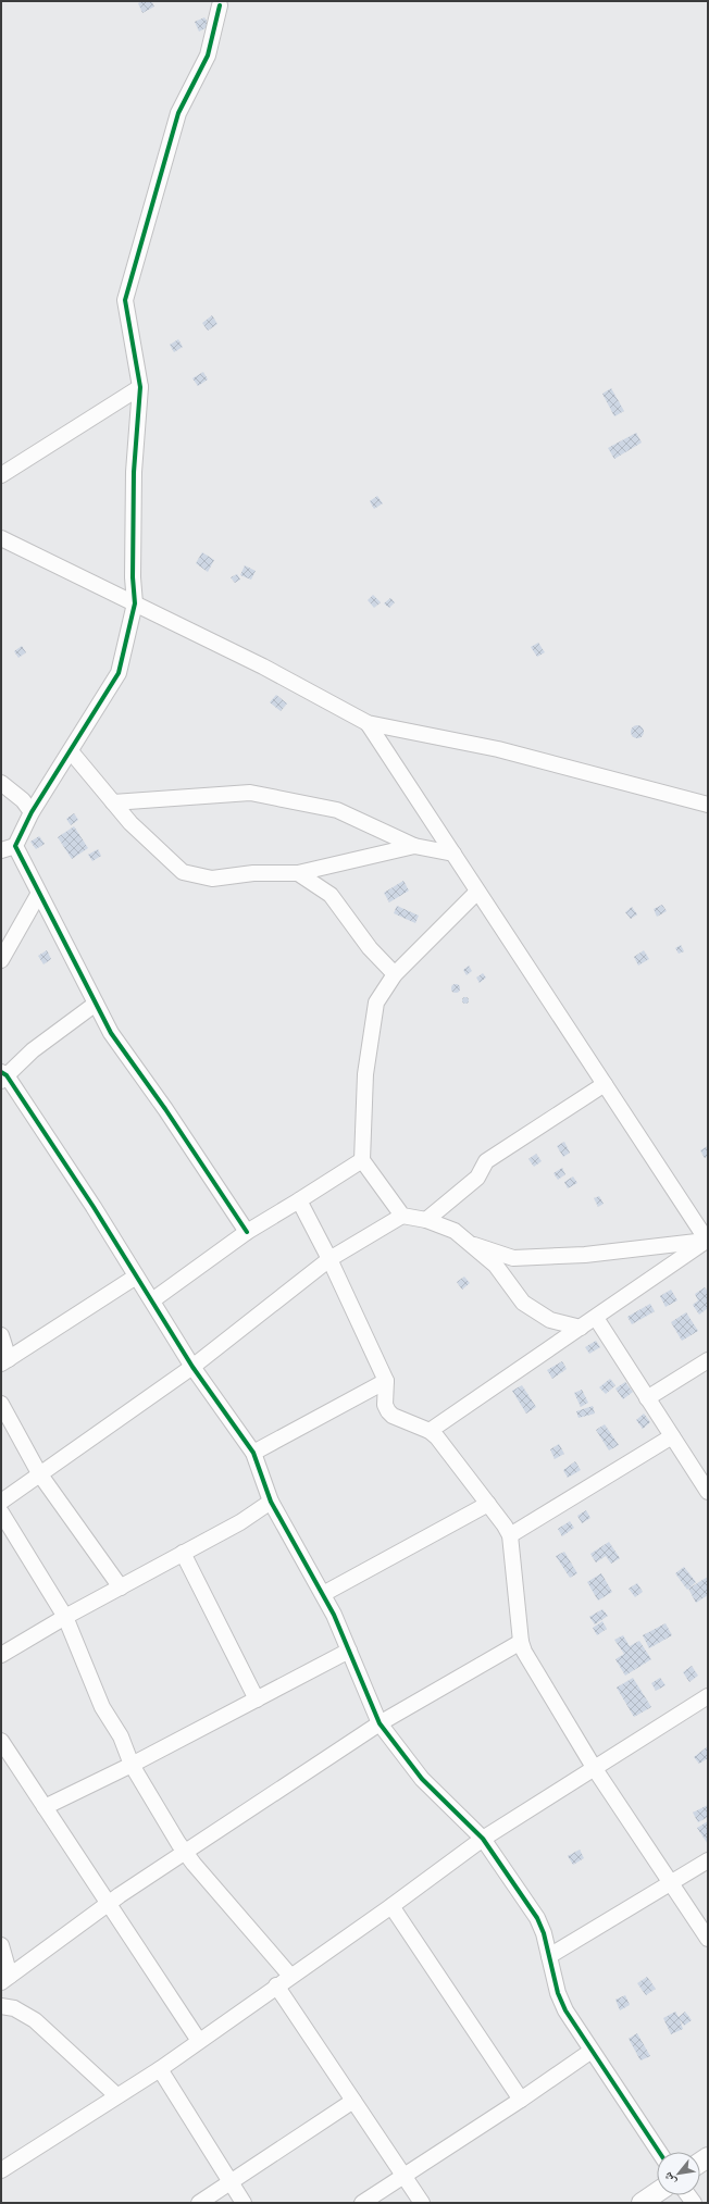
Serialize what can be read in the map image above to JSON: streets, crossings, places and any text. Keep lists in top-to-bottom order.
{
  "north": "bottom left"
}
